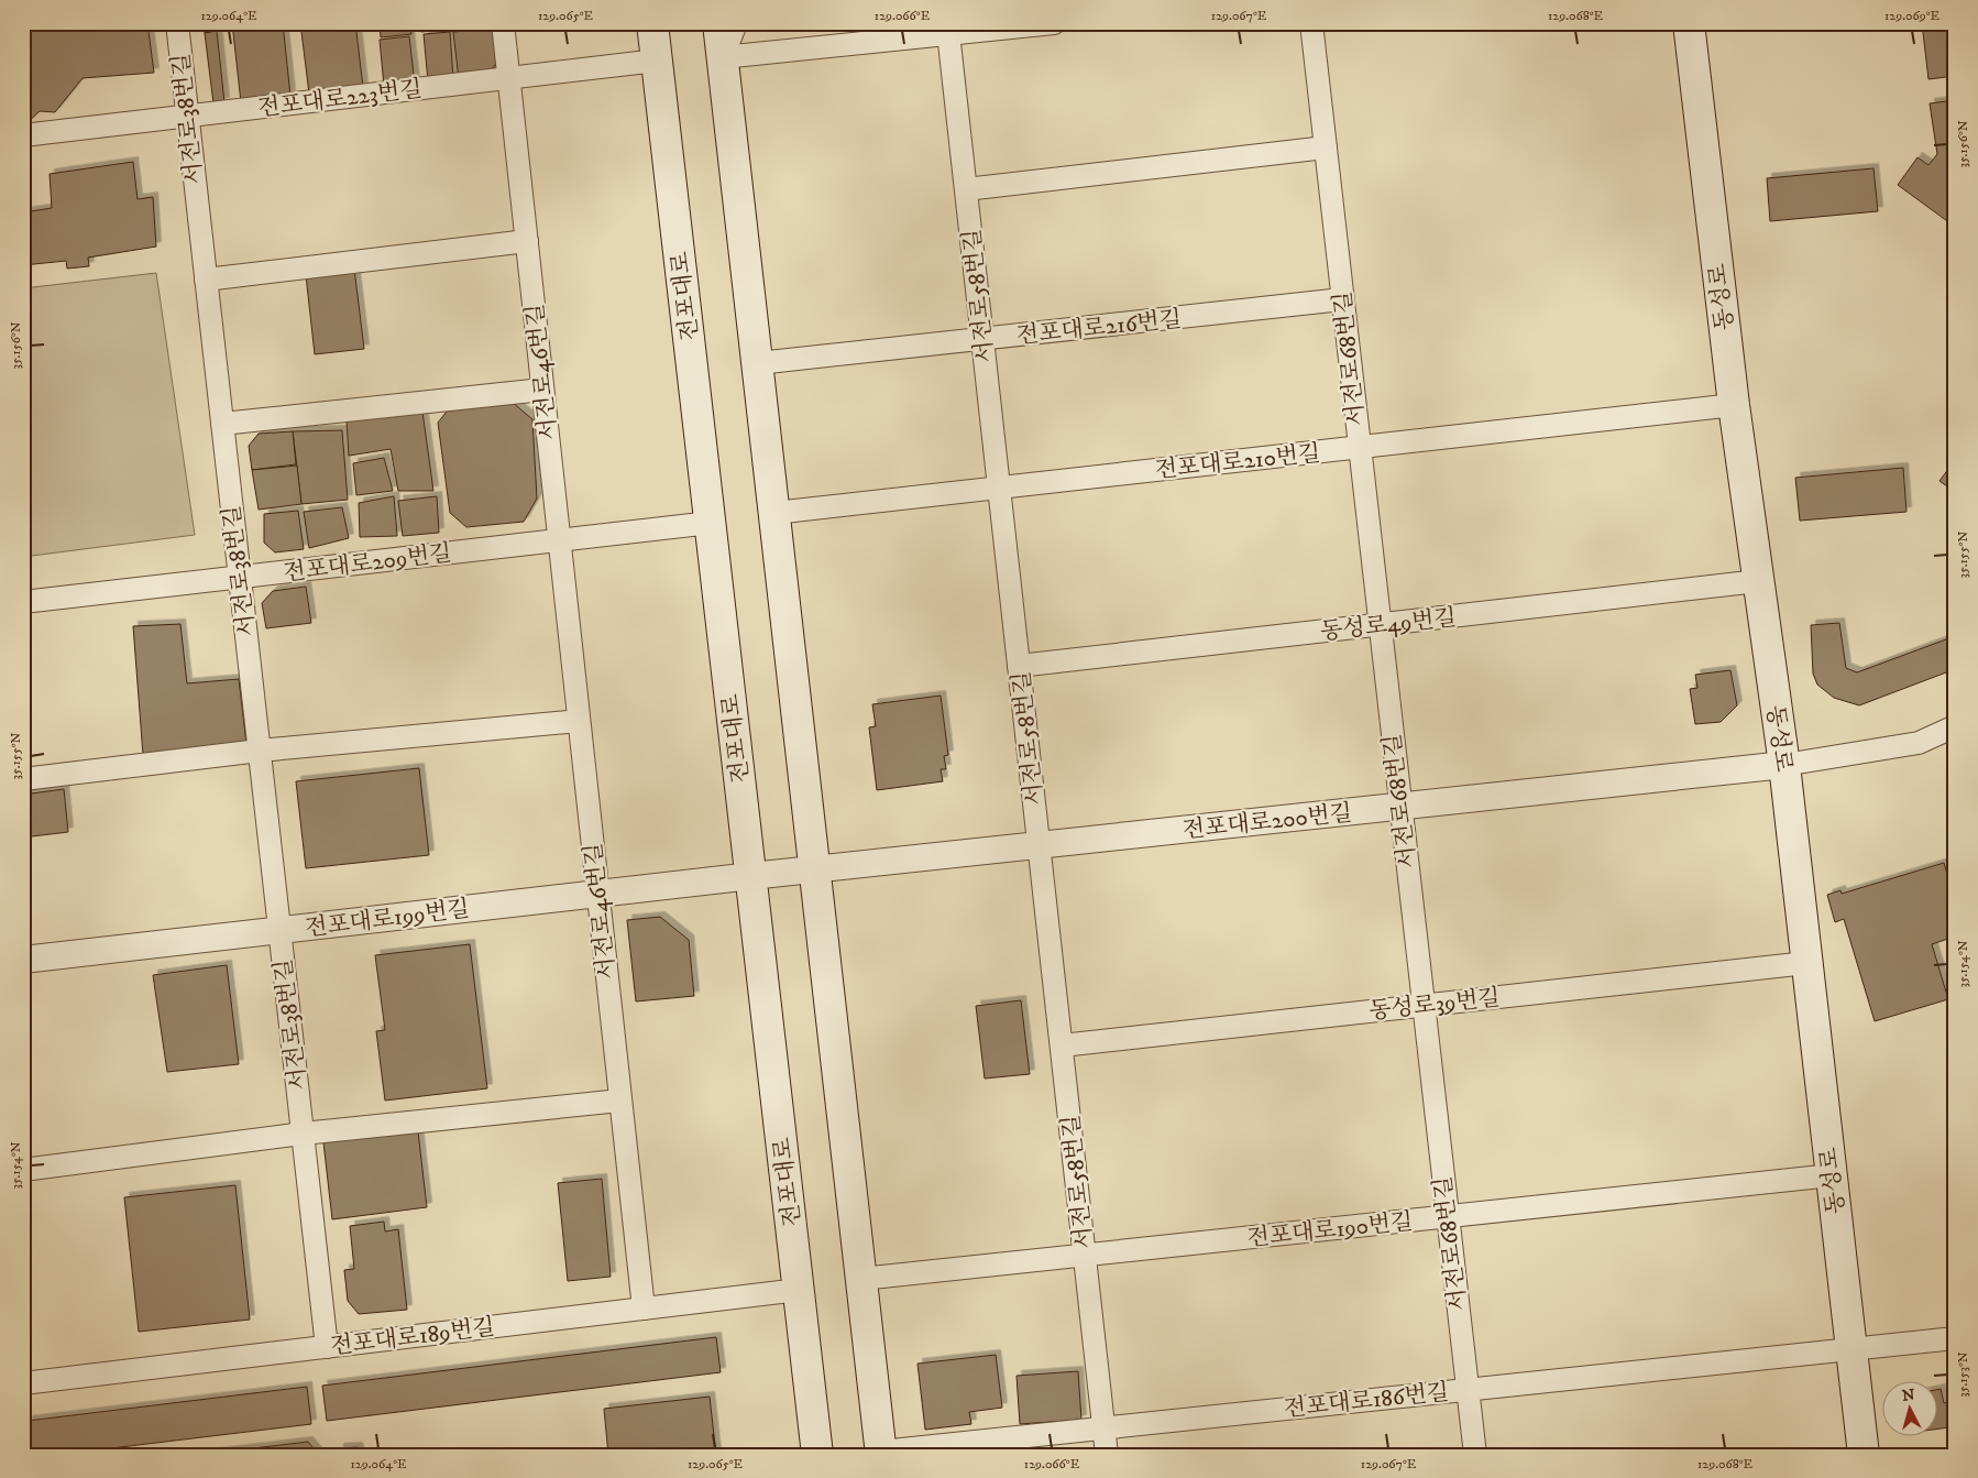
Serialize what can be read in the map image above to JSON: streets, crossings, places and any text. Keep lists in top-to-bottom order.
{
  "streets": {
    "main road": ["전포대로", "동성로"],
    "street": [
      "전포대로223번길",
      "서전로38번길",
      "서전로58번길",
      "전포대로216번길",
      "서전로68번길",
      "서전로46번길",
      "전포대로210번길",
      "전포대로209번길",
      "동성로49번길",
      "전포대로200번길",
      "전포대로199번길",
      "동성로39번길",
      "전포대로190번길",
      "전포대로189번길",
      "전포대로186번길"
    ]
  },
  "crossings": [
    ["전포대로223번길", "서전로38번길"],
    ["전포대로223번길", "전포대로"],
    ["전포대로223번길", "서전로46번길"],
    ["서전로38번길", "전포대로209번길"],
    ["서전로38번길", "전포대로199번길"],
    ["서전로38번길", "전포대로189번길"],
    ["전포대로", "전포대로209번길"],
    ["전포대로", "전포대로200번길"],
    ["전포대로", "전포대로199번길"],
    ["전포대로", "전포대로189번길"],
    ["서전로58번길", "전포대로216번길"],
    ["서전로58번길", "전포대로210번길"],
    ["서전로58번길", "동성로49번길"],
    ["서전로58번길", "전포대로200번길"],
    ["서전로58번길", "동성로39번길"],
    ["서전로58번길", "전포대로190번길"],
    ["서전로58번길", "전포대로186번길"],
    ["동성로", "전포대로210번길"],
    ["동성로", "동성로49번길"],
    ["동성로", "전포대로200번길"],
    ["동성로", "동성로39번길"],
    ["동성로", "전포대로190번길"],
    ["동성로", "전포대로186번길"],
    ["전포대로216번길", "서전로68번길"],
    ["서전로68번길", "전포대로210번길"],
    ["서전로68번길", "동성로49번길"],
    ["서전로68번길", "전포대로200번길"],
    ["서전로68번길", "동성로39번길"],
    ["서전로68번길", "전포대로190번길"],
    ["서전로68번길", "전포대로186번길"],
    ["서전로46번길", "전포대로209번길"],
    ["서전로46번길", "전포대로199번길"],
    ["서전로46번길", "전포대로189번길"],
    ["전포대로200번길", "전포대로199번길"]
  ],
  "north": "top",
  "coordinates": [
    "129.064°E",
    "129.065°E",
    "129.066°E",
    "129.067°E",
    "129.068°E",
    "129.069°E",
    "35.156°N",
    "35.155°N",
    "35.154°N",
    "35.153°N"
  ]
}
